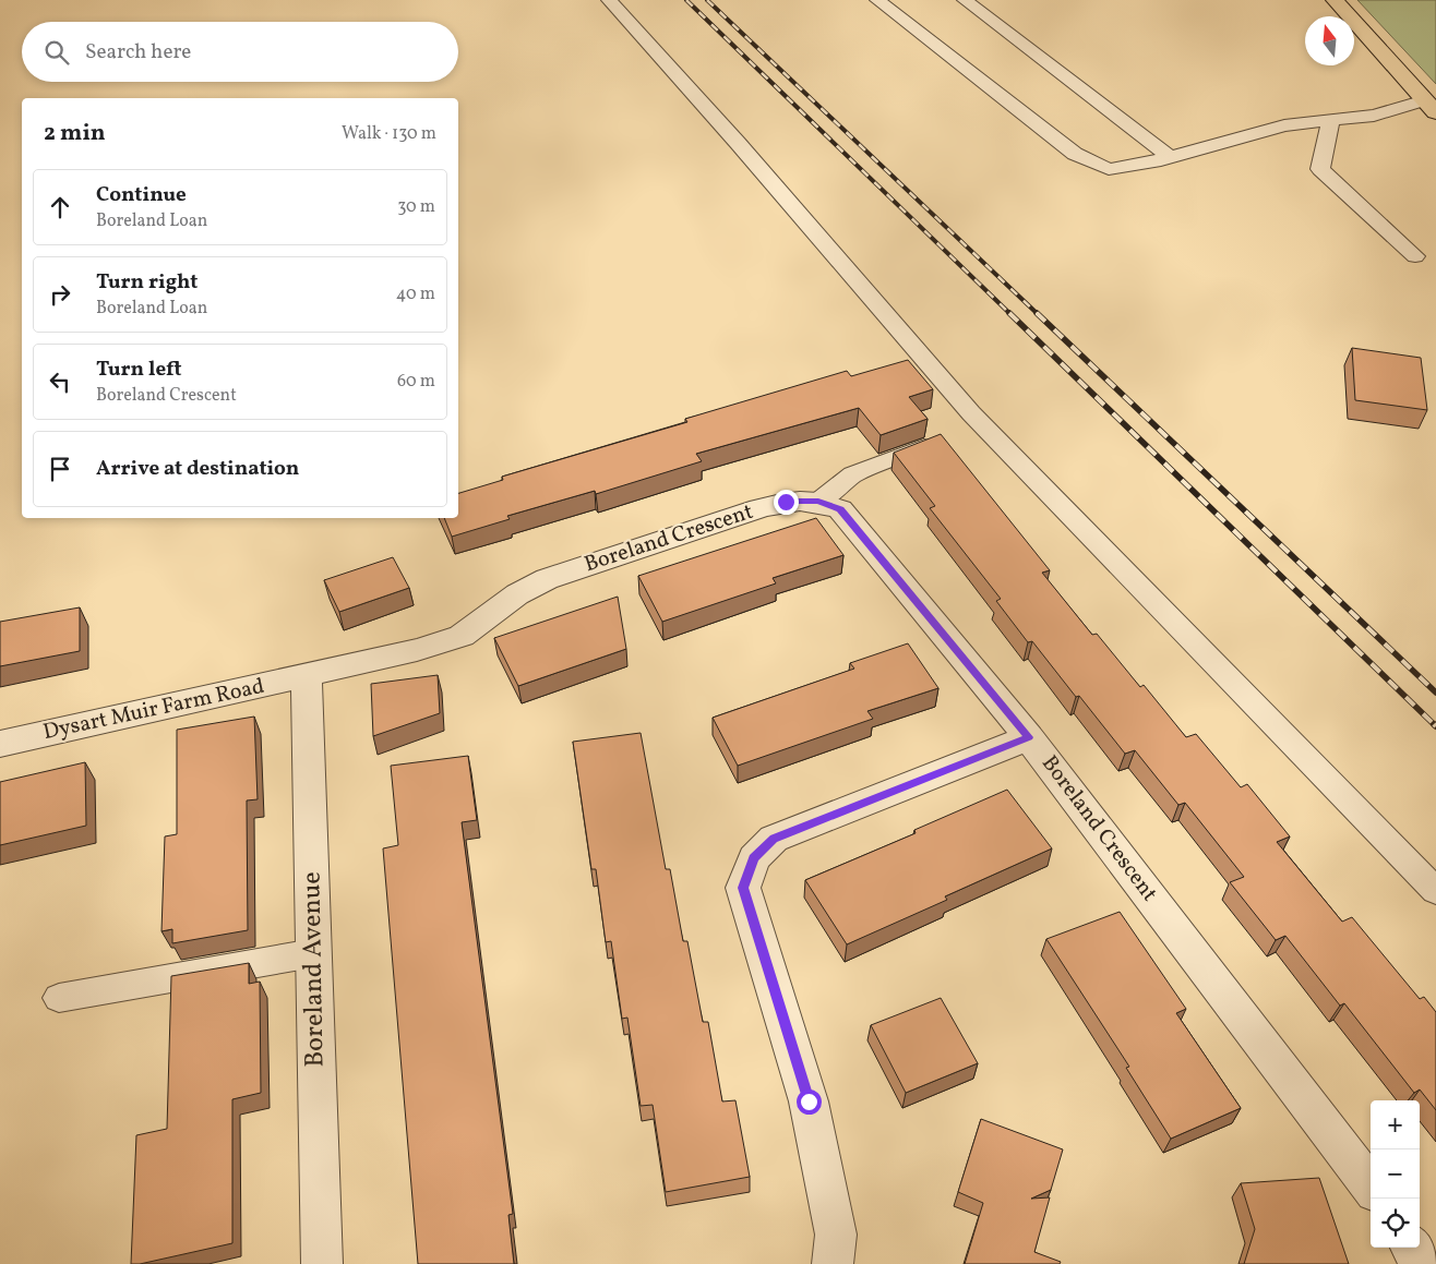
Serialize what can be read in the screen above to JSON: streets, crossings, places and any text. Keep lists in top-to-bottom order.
{
  "streets": {
    "street": ["Boreland Crescent", "Dysart Muir Farm Road", "Boreland Avenue"]
  },
  "crossings": [
    ["Boreland Crescent", "Dysart Muir Farm Road"],
    ["Boreland Crescent", "Boreland Avenue"],
    ["Dysart Muir Farm Road", "Boreland Avenue"]
  ],
  "north": "top",
  "page": {
    "search": "Search here",
    "heading": ["2 min", "Walk · 130 m"],
    "list": [
      ["Continue", "Boreland Loan", "30 m"],
      ["Turn right", "Boreland Loan", "40 m"],
      ["Turn left", "Boreland Crescent", "60 m"],
      "Arrive at destination"
    ],
    "map_buttons": ["+", "−"]
  }
}
